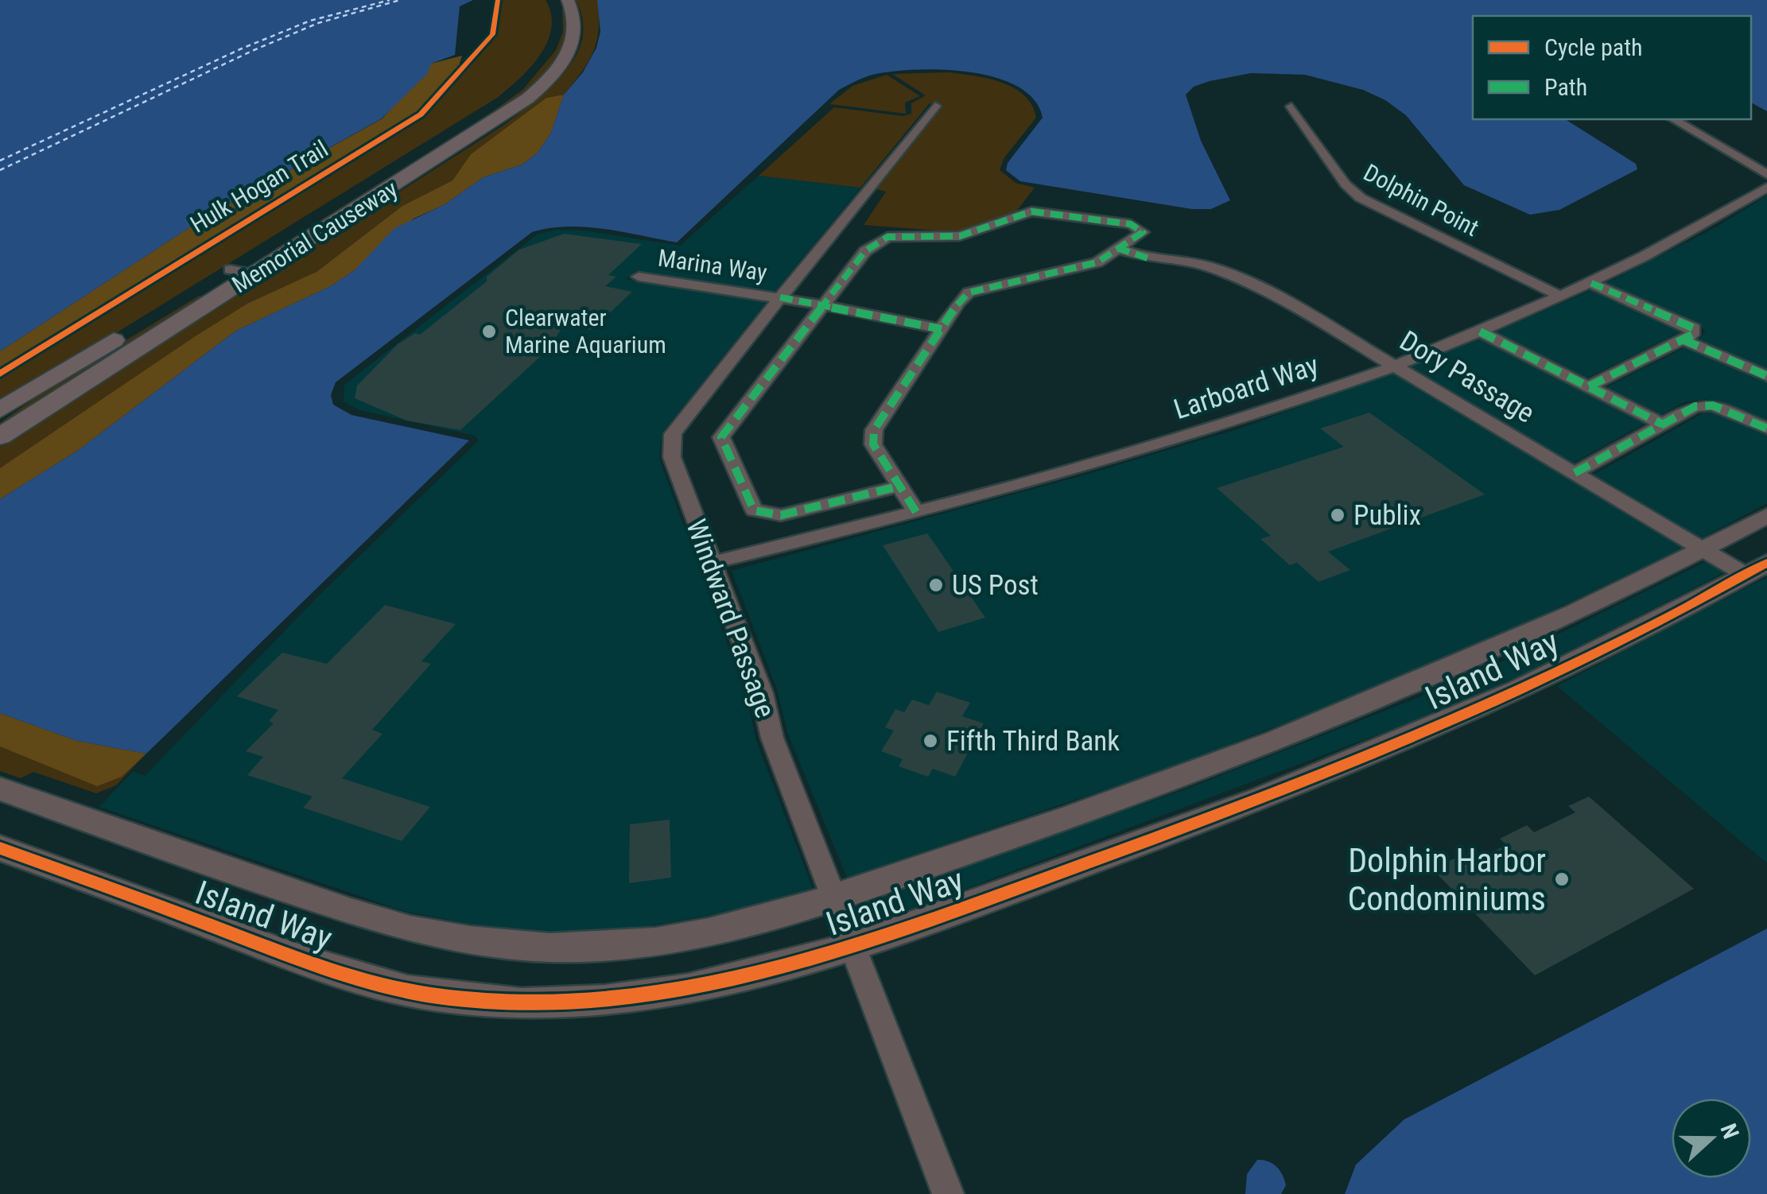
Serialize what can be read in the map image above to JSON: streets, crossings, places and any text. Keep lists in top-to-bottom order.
{
  "streets": {
    "main road": ["Memorial Causeway"],
    "street": [
      "Dolphin Point",
      "Marina Way",
      "Dory Passage",
      "Larboard Way",
      "Windward Passage",
      "Island Way"
    ],
    "cycle path": ["Hulk Hogan Trail"]
  },
  "crossings": [
    ["Dolphin Point", "Larboard Way"],
    ["Marina Way", "Windward Passage"],
    ["Dory Passage", "Larboard Way"],
    ["Dory Passage", "Island Way"],
    ["Larboard Way", "Windward Passage"],
    ["Windward Passage", "Island Way"]
  ],
  "places": [
    "Clearwater Marine Aquarium",
    "Publix",
    "US Post",
    "Fifth Third Bank",
    "Dolphin Harbor Condominiums"
  ],
  "legend": ["Cycle path", "Path"],
  "north": "right"
}
